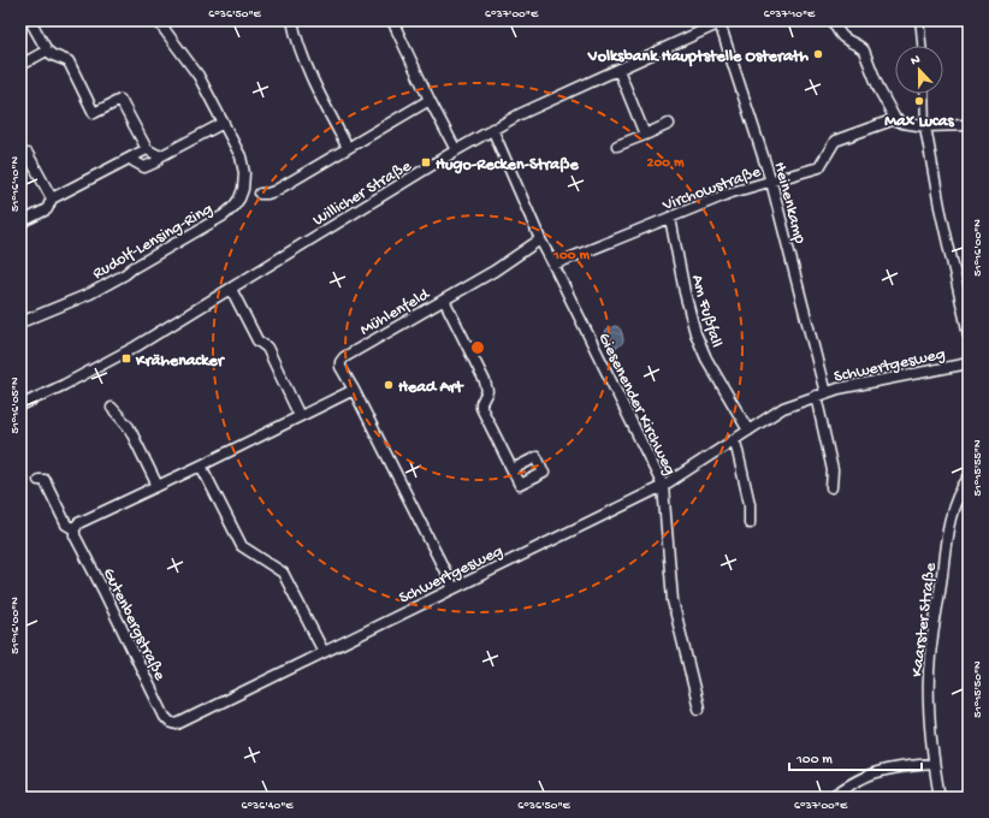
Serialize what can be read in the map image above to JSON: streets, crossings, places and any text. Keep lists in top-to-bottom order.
{
  "streets": {
    "street": [
      "Virchowstraße",
      "Willicher Straße",
      "Heinenkamp",
      "Rudolf-Lensing-Ring",
      "Mühlenfeld",
      "Am Fußfall",
      "Schwertgesweg",
      "Giesenender Kirchweg",
      "Kaarster Straße",
      "Gutenbergstraße"
    ]
  },
  "crossings": [
    ["Virchowstraße", "Heinenkamp"],
    ["Virchowstraße", "Am Fußfall"],
    ["Virchowstraße", "Giesenender Kirchweg"],
    ["Willicher Straße", "Heinenkamp"],
    ["Willicher Straße", "Giesenender Kirchweg"],
    ["Heinenkamp", "Schwertgesweg"],
    ["Mühlenfeld", "Giesenender Kirchweg"],
    ["Am Fußfall", "Schwertgesweg"],
    ["Schwertgesweg", "Giesenender Kirchweg"],
    ["Schwertgesweg", "Gutenbergstraße"]
  ],
  "places": {
    "other": ["Volksbank Hauptstelle Osterath", "Max Lucas", "Head Art"],
    "transit": ["Hugo-Recken-Straße", "Krähenacker"]
  },
  "scale_bar": "100 m",
  "north": "top",
  "coordinates": [
    "6°36'50\"E",
    "6°37'00\"E",
    "6°37'10\"E",
    "51°16'10\"N",
    "51°16'00\"N",
    "51°16'05\"N",
    "51°15'55\"N",
    "51°15'50\"N",
    "6°36'40\"E"
  ],
  "rings": ["200 m", "100 m"]
}
